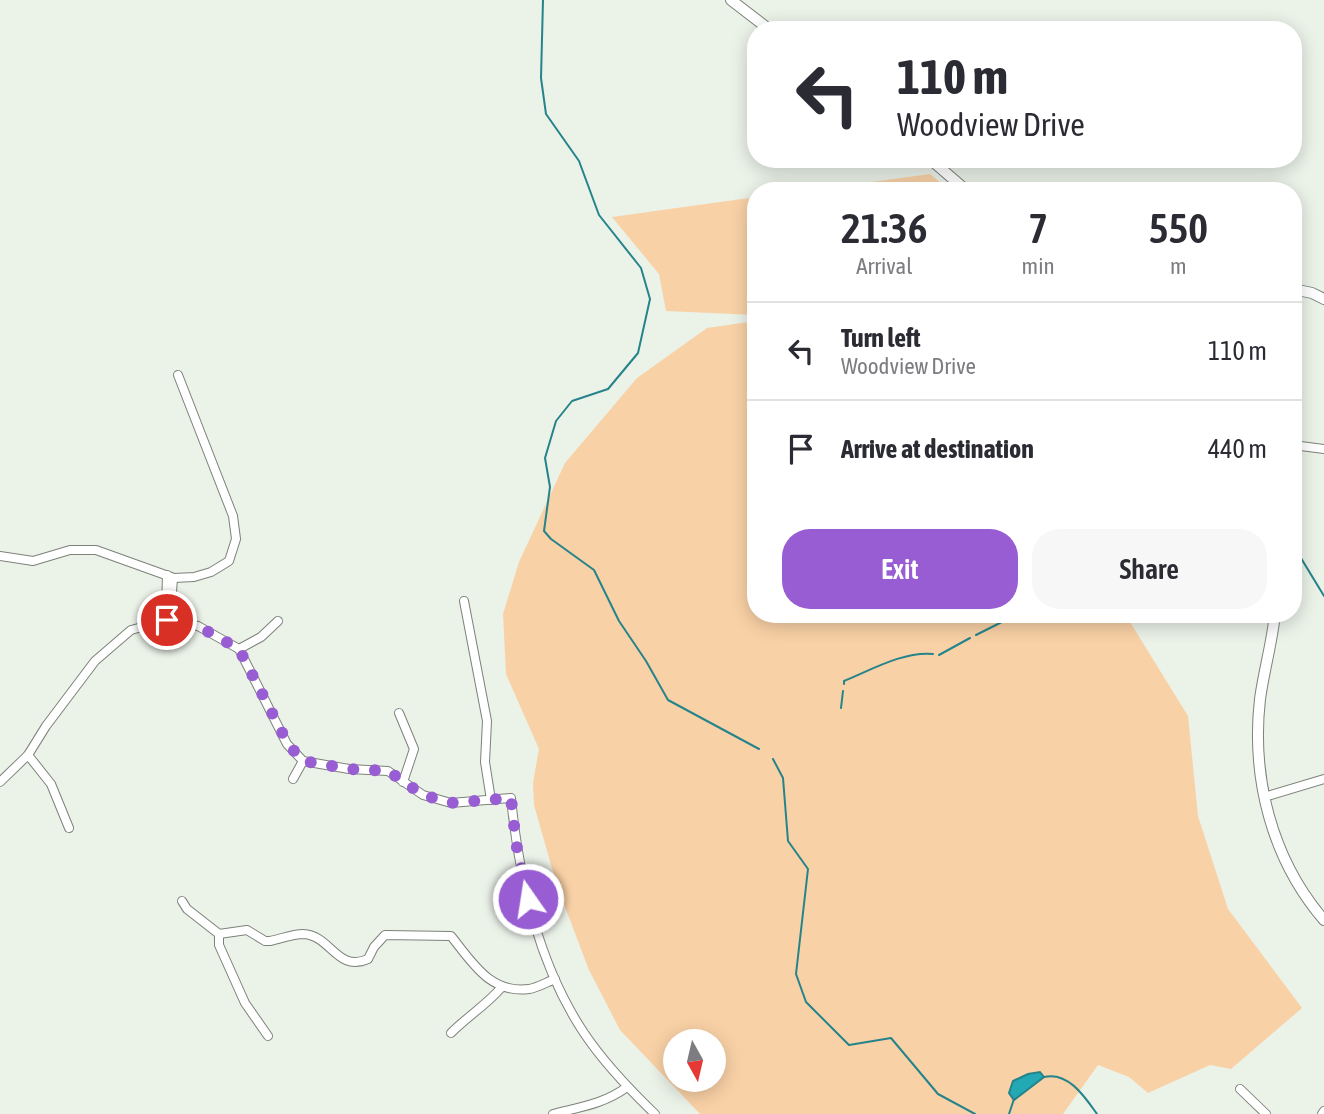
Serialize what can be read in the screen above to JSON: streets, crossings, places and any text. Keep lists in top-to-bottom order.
{
  "north": "bottom",
  "page": {
    "turn": ["110 m", "Woodview Drive"],
    "eta": [
      "21:36",
      "Arrival",
      "7",
      "min",
      "550",
      "m"
    ],
    "list": [
      {
        "name": "Turn left",
        "note": "Woodview Drive",
        "value": "110 m"
      },
      {
        "name": "Arrive at destination",
        "value": "440 m"
      }
    ],
    "buttons": ["Exit", "Share"]
  }
}
